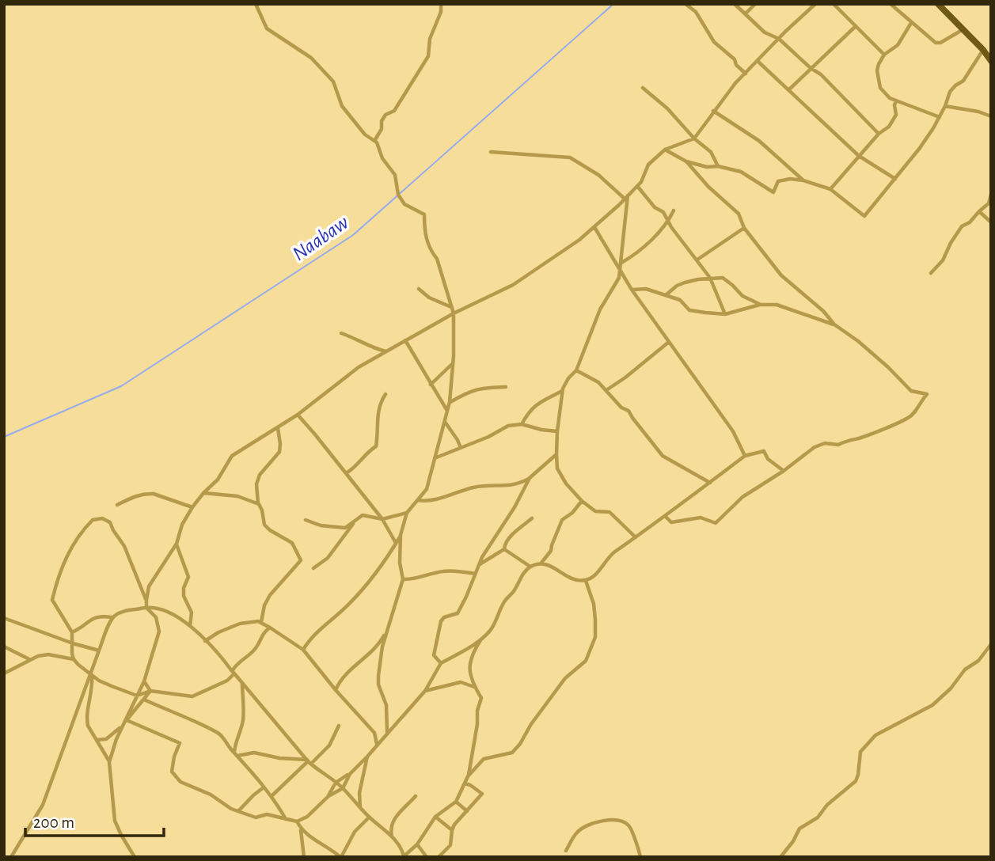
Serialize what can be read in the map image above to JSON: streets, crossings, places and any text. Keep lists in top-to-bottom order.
{
  "water": ["Naabaw"],
  "scale_bar": "200 m"
}
